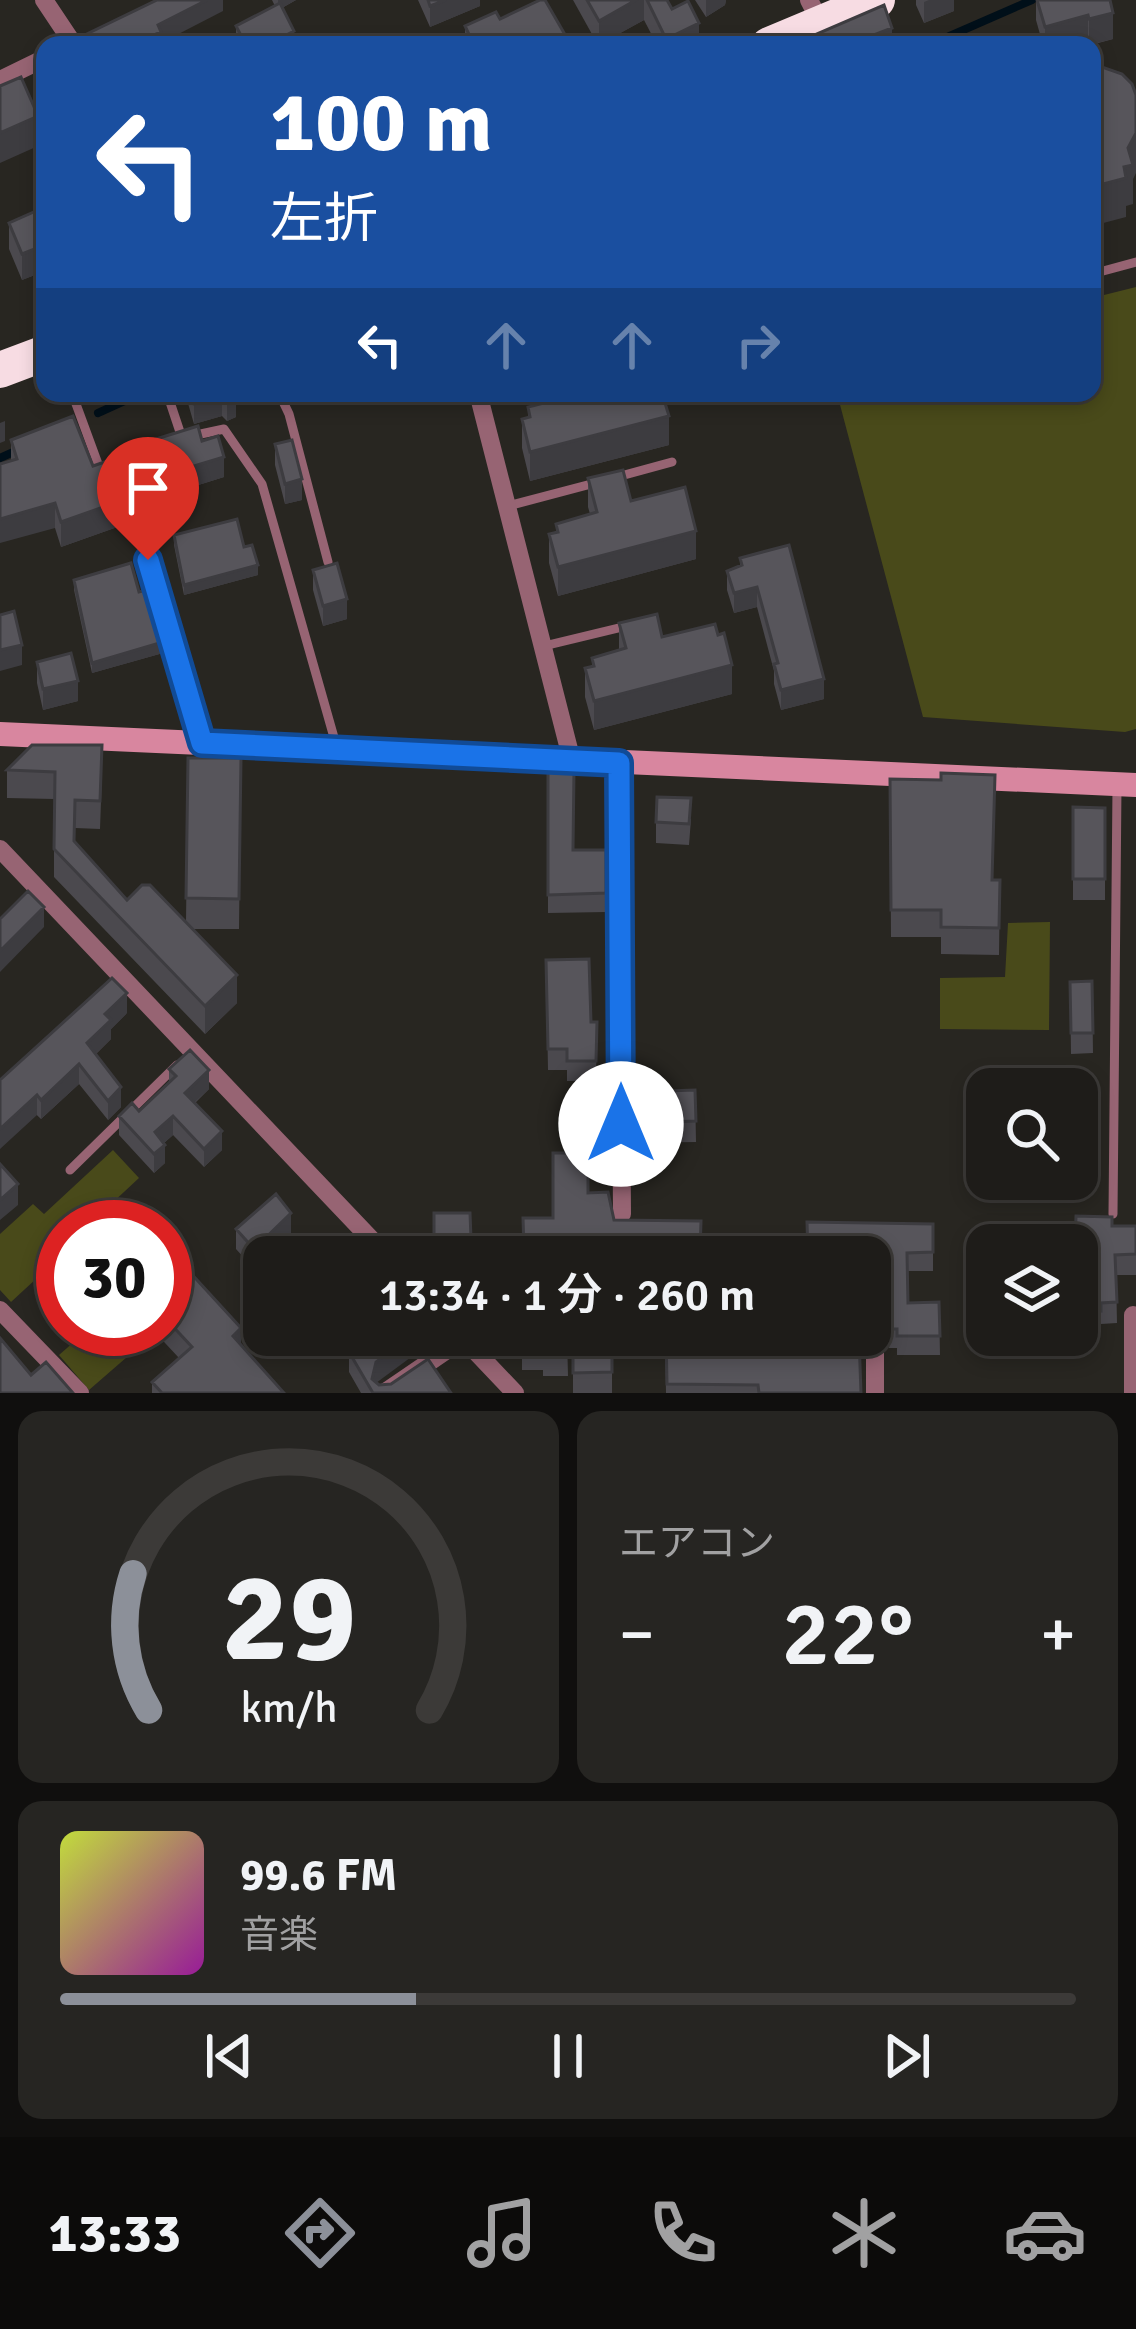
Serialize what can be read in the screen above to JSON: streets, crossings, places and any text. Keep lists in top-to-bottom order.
{
  "page": {
    "turn": ["100 m", "左折"],
    "limit": "30",
    "trip": "13:34 · 1 分 · 260 m",
    "tile": "エアコン",
    "heat": ["−", "22°", "+"],
    "song": ["99.6 FM", "音楽"],
    "tabs": "13:33",
    "gauge": ["29", "km/h"]
  }
}
